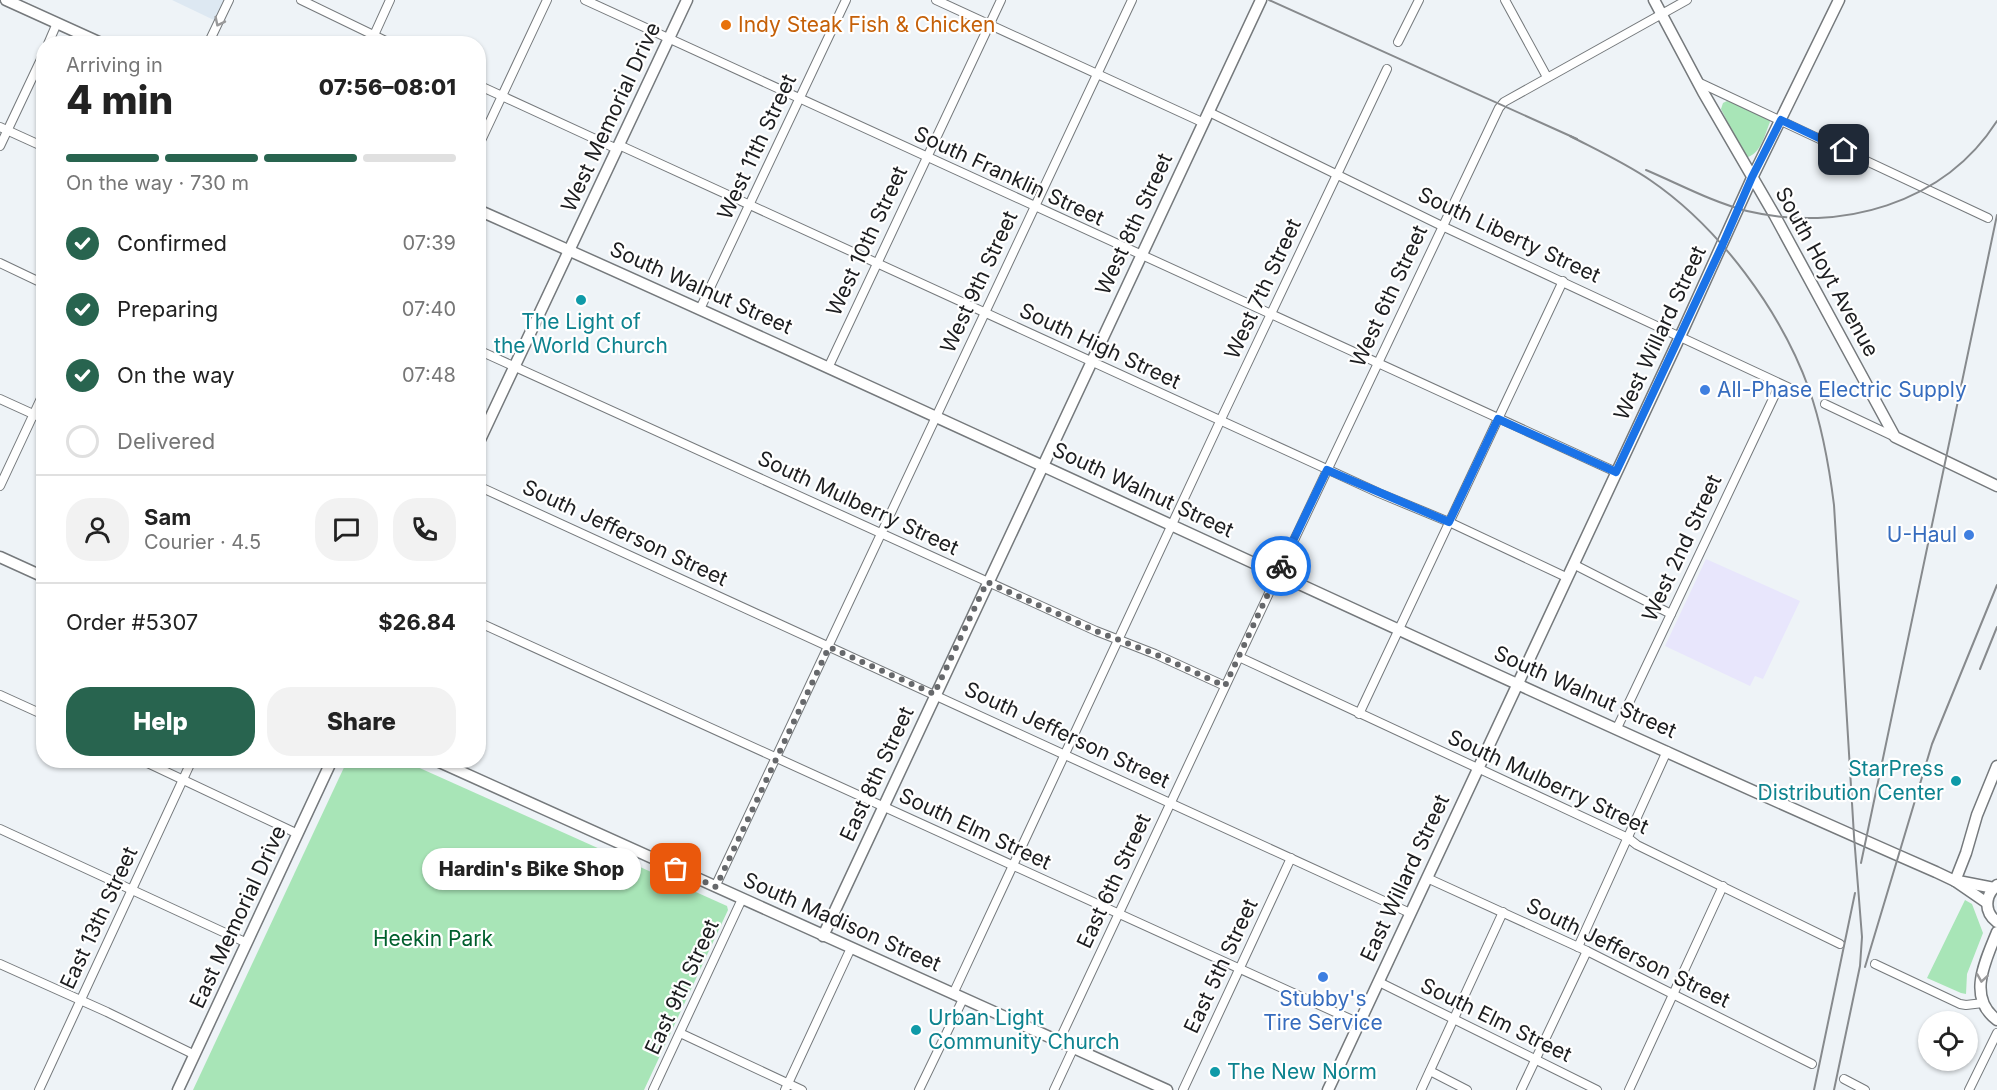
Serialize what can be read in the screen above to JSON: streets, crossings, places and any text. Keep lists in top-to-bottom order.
{
  "streets": {
    "main road": [
      "West Memorial Drive",
      "West 8th Street",
      "South Hoyt Avenue",
      "South Walnut Street",
      "West Willard Street",
      "East 8th Street",
      "East Willard Street",
      "East Memorial Drive",
      "South Madison Street"
    ],
    "street": [
      "West 11th Street",
      "South Franklin Street",
      "South Liberty Street",
      "West 10th Street",
      "West 9th Street",
      "West 7th Street",
      "West 6th Street",
      "South High Street",
      "South Mulberry Street",
      "South Jefferson Street",
      "West 2nd Street",
      "South Elm Street",
      "East 6th Street",
      "East 13th Street",
      "East 5th Street",
      "East 9th Street"
    ]
  },
  "crossings": [
    ["West Memorial Drive", "South Franklin Street"],
    ["West Memorial Drive", "South Walnut Street"],
    ["West Memorial Drive", "South High Street"],
    ["West 11th Street", "South Franklin Street"],
    ["West 11th Street", "South Walnut Street"],
    ["West 11th Street", "South High Street"],
    ["South Franklin Street", "West 8th Street"],
    ["South Franklin Street", "West 10th Street"],
    ["South Franklin Street", "West 9th Street"],
    ["South Franklin Street", "West 7th Street"],
    ["South Franklin Street", "West 6th Street"],
    ["South Franklin Street", "West Willard Street"],
    ["West 8th Street", "South Liberty Street"],
    ["West 8th Street", "South Walnut Street"],
    ["West 8th Street", "South High Street"],
    ["West 8th Street", "East 8th Street"],
    ["South Liberty Street", "West 10th Street"],
    ["South Liberty Street", "West 9th Street"],
    ["South Liberty Street", "West 7th Street"],
    ["South Liberty Street", "West 6th Street"],
    ["South Liberty Street", "West Willard Street"],
    ["South Liberty Street", "West 2nd Street"],
    ["West 10th Street", "South Walnut Street"],
    ["West 10th Street", "South High Street"],
    ["South Hoyt Avenue", "West 6th Street"],
    ["South Hoyt Avenue", "West Willard Street"],
    ["West 9th Street", "South Walnut Street"],
    ["West 9th Street", "South High Street"],
    ["South Walnut Street", "West 7th Street"],
    ["South Walnut Street", "West 6th Street"],
    ["South Walnut Street", "West Willard Street"],
    ["South Walnut Street", "West 2nd Street"],
    ["South Walnut Street", "East 8th Street"],
    ["South Walnut Street", "East Willard Street"],
    ["South Walnut Street", "East 6th Street"],
    ["West 7th Street", "South High Street"],
    ["West 7th Street", "South Mulberry Street"],
    ["West 7th Street", "South Jefferson Street"],
    ["West 7th Street", "South Elm Street"],
    ["West 7th Street", "South Madison Street"],
    ["West 6th Street", "South High Street"],
    ["West 6th Street", "East 6th Street"],
    ["West Willard Street", "South High Street"],
    ["West Willard Street", "East Willard Street"],
    ["South Mulberry Street", "East 8th Street"],
    ["South Mulberry Street", "East Willard Street"],
    ["South Mulberry Street", "East 6th Street"],
    ["South Jefferson Street", "East 8th Street"],
    ["South Jefferson Street", "East Willard Street"],
    ["South Jefferson Street", "East 6th Street"],
    ["South Jefferson Street", "East 5th Street"],
    ["East 8th Street", "South Elm Street"],
    ["East 8th Street", "South Madison Street"],
    ["South Elm Street", "East Willard Street"],
    ["South Elm Street", "East 6th Street"],
    ["South Elm Street", "East 5th Street"],
    ["East 6th Street", "South Madison Street"],
    ["South Madison Street", "East 9th Street"]
  ],
  "parks": ["Heekin Park"],
  "places": [
    "Indy Steak Fish & Chicken",
    "The Light of the World Church",
    "All-Phase Electric Supply",
    "U-Haul",
    "StarPress Distribution Center",
    "Hardin's Bike Shop",
    "Stubby's Tire Service",
    "Urban Light Community Church",
    "The New Norm"
  ],
  "page": {
    "heading": ["4 min", "Arriving in", "07:56–08:01"],
    "panel": [
      "Sam",
      "Courier · 4.5",
      "Order #5307",
      "$26.84"
    ],
    "bar": "On the way · 730 m",
    "list": [
      ["Confirmed", "07:39"],
      ["Preparing", "07:40"],
      ["On the way", "07:48"],
      "Delivered"
    ],
    "buttons": ["Help", "Share"],
    "bubble": "Hardin's Bike Shop"
  }
}
